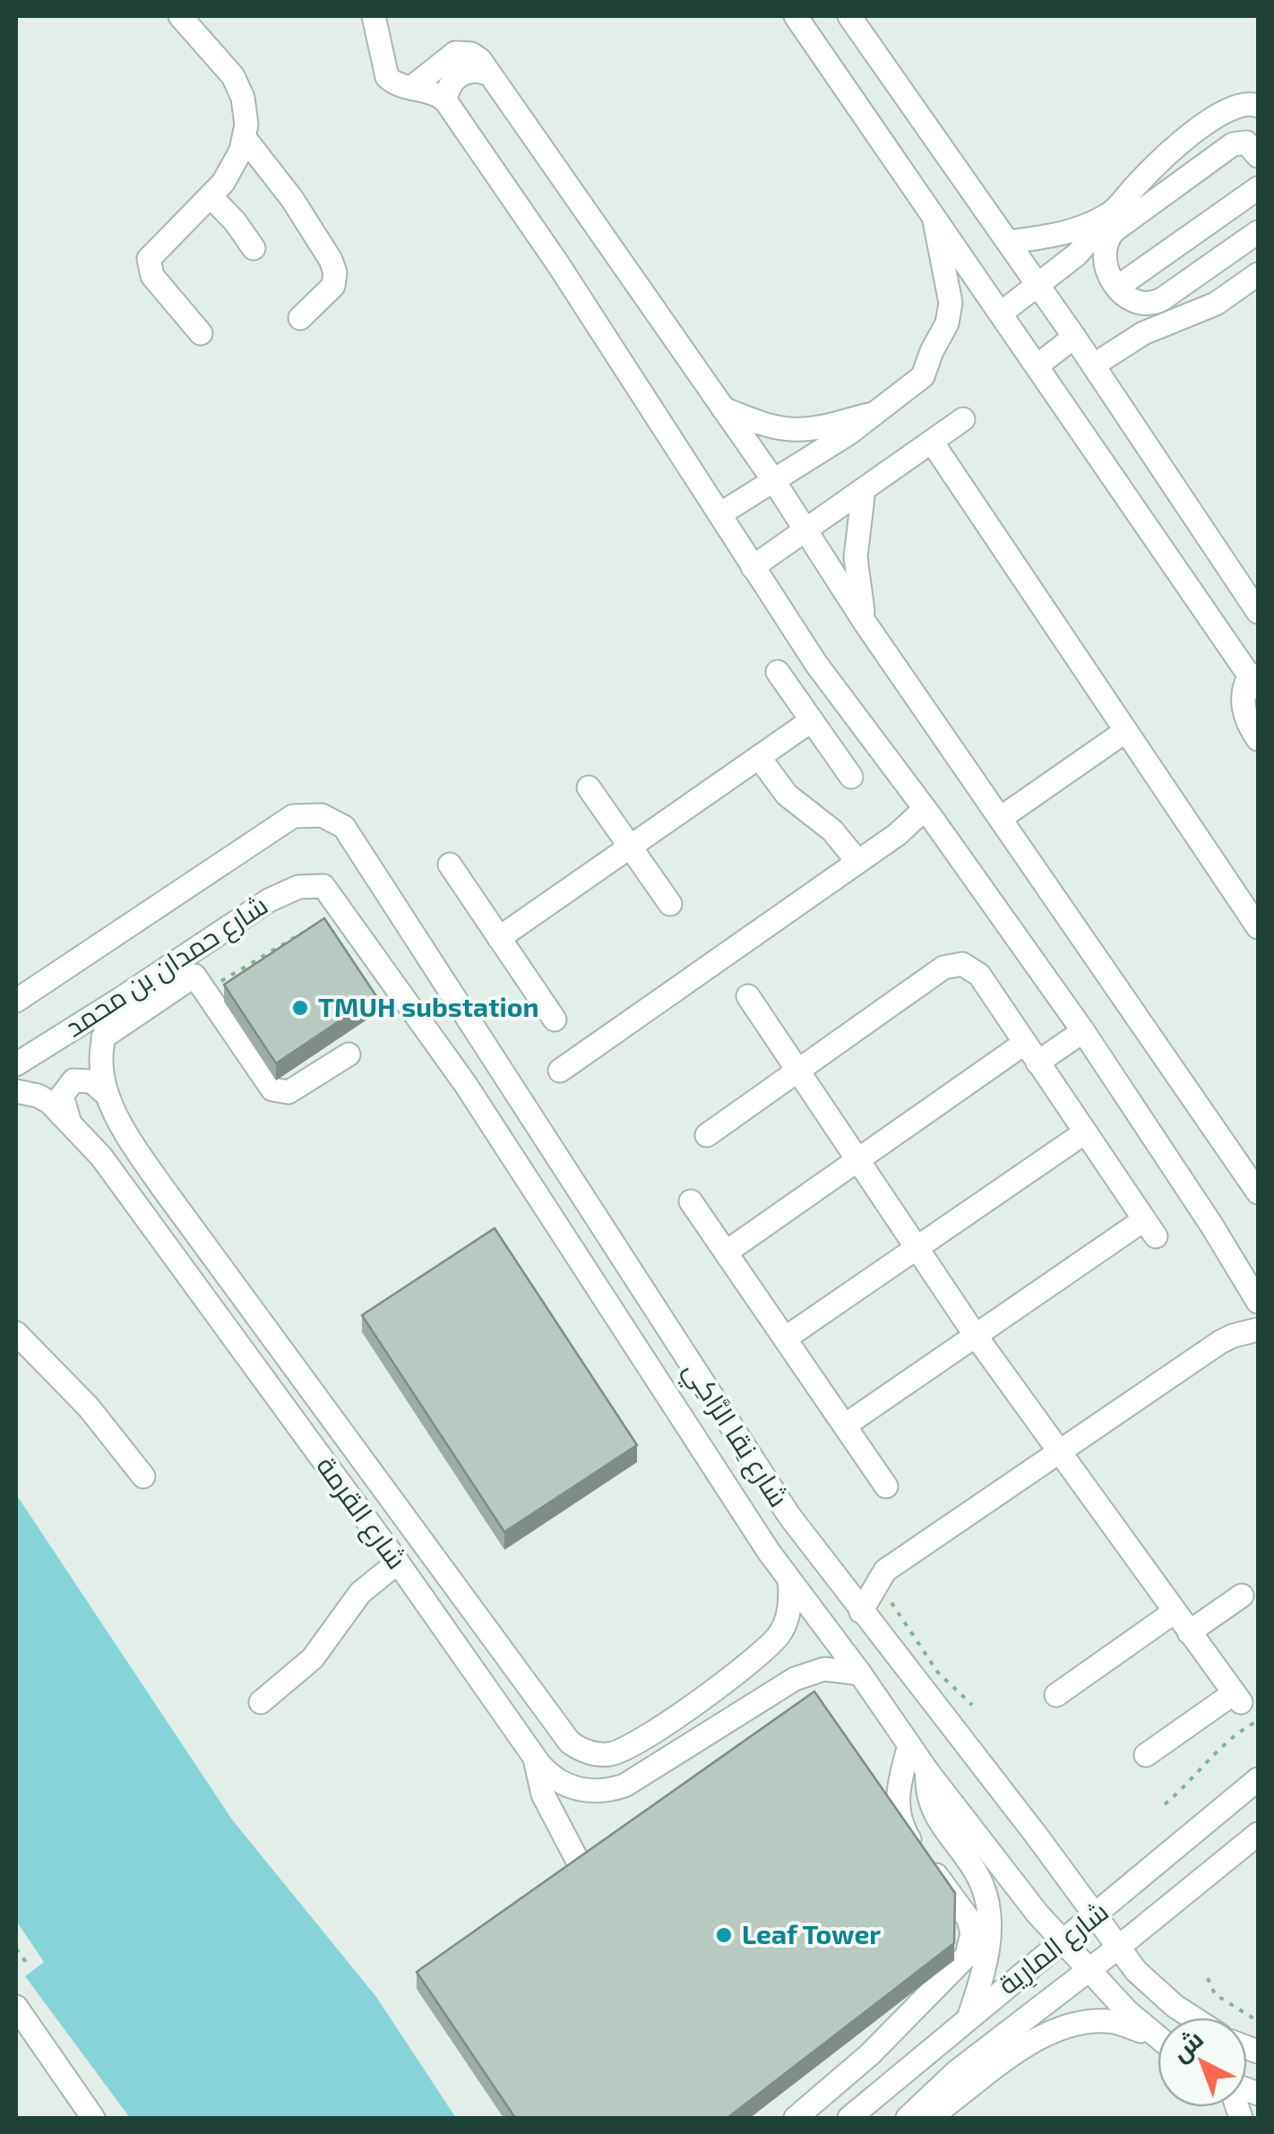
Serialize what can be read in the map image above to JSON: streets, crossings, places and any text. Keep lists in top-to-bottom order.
{
  "streets": {
    "street": [
      "شارع حمدان بن محمد",
      "شارع نِقا الرَّاكِي",
      "شارع القرمة",
      "شارع المارِية"
    ]
  },
  "crossings": [
    ["شارع حمدان بن محمد", "شارع نِقا الرَّاكِي"],
    ["شارع حمدان بن محمد", "شارع القرمة"],
    ["شارع نِقا الرَّاكِي", "شارع القرمة"],
    ["شارع نِقا الرَّاكِي", "شارع المارِية"]
  ],
  "places": ["TMUH substation", "Leaf Tower"],
  "north": "top left"
}
